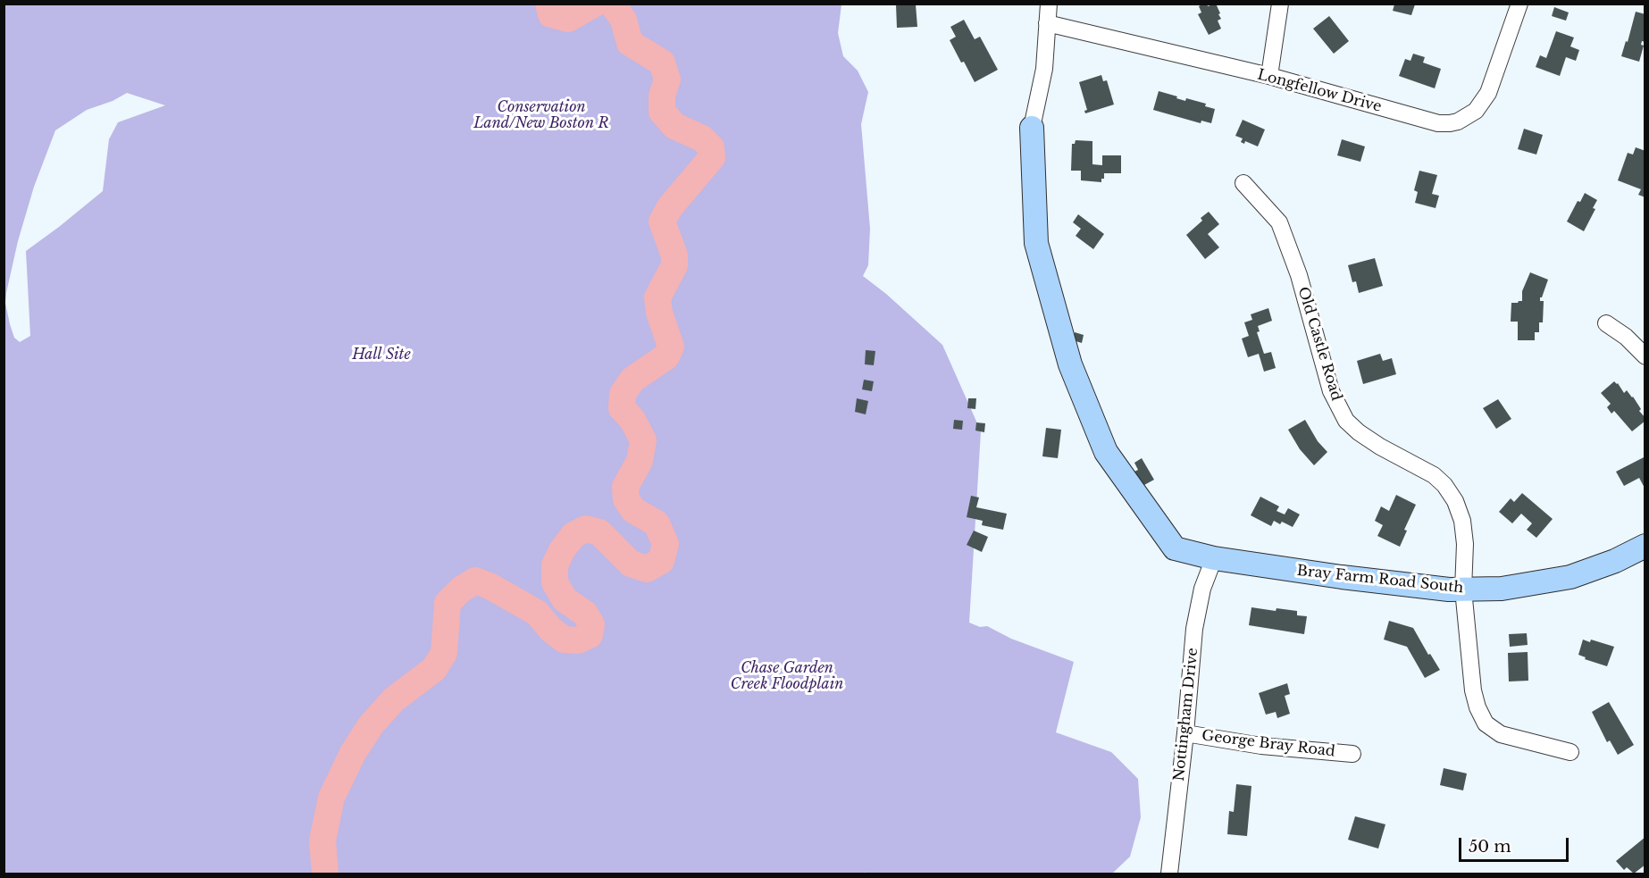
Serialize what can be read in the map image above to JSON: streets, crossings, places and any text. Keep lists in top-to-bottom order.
{
  "streets": {
    "street": [
      "Longfellow Drive",
      "Old Castle Road",
      "Bray Farm Road South",
      "Nottingham Drive",
      "George Bray Road"
    ]
  },
  "crossings": [
    ["Old Castle Road", "Bray Farm Road South"],
    ["Bray Farm Road South", "Nottingham Drive"],
    ["Nottingham Drive", "George Bray Road"]
  ],
  "parks": ["Conservation Land/New Boston R", "Hall Site", "Chase Garden Creek Floodplain"],
  "scale_bar": "50 m"
}
